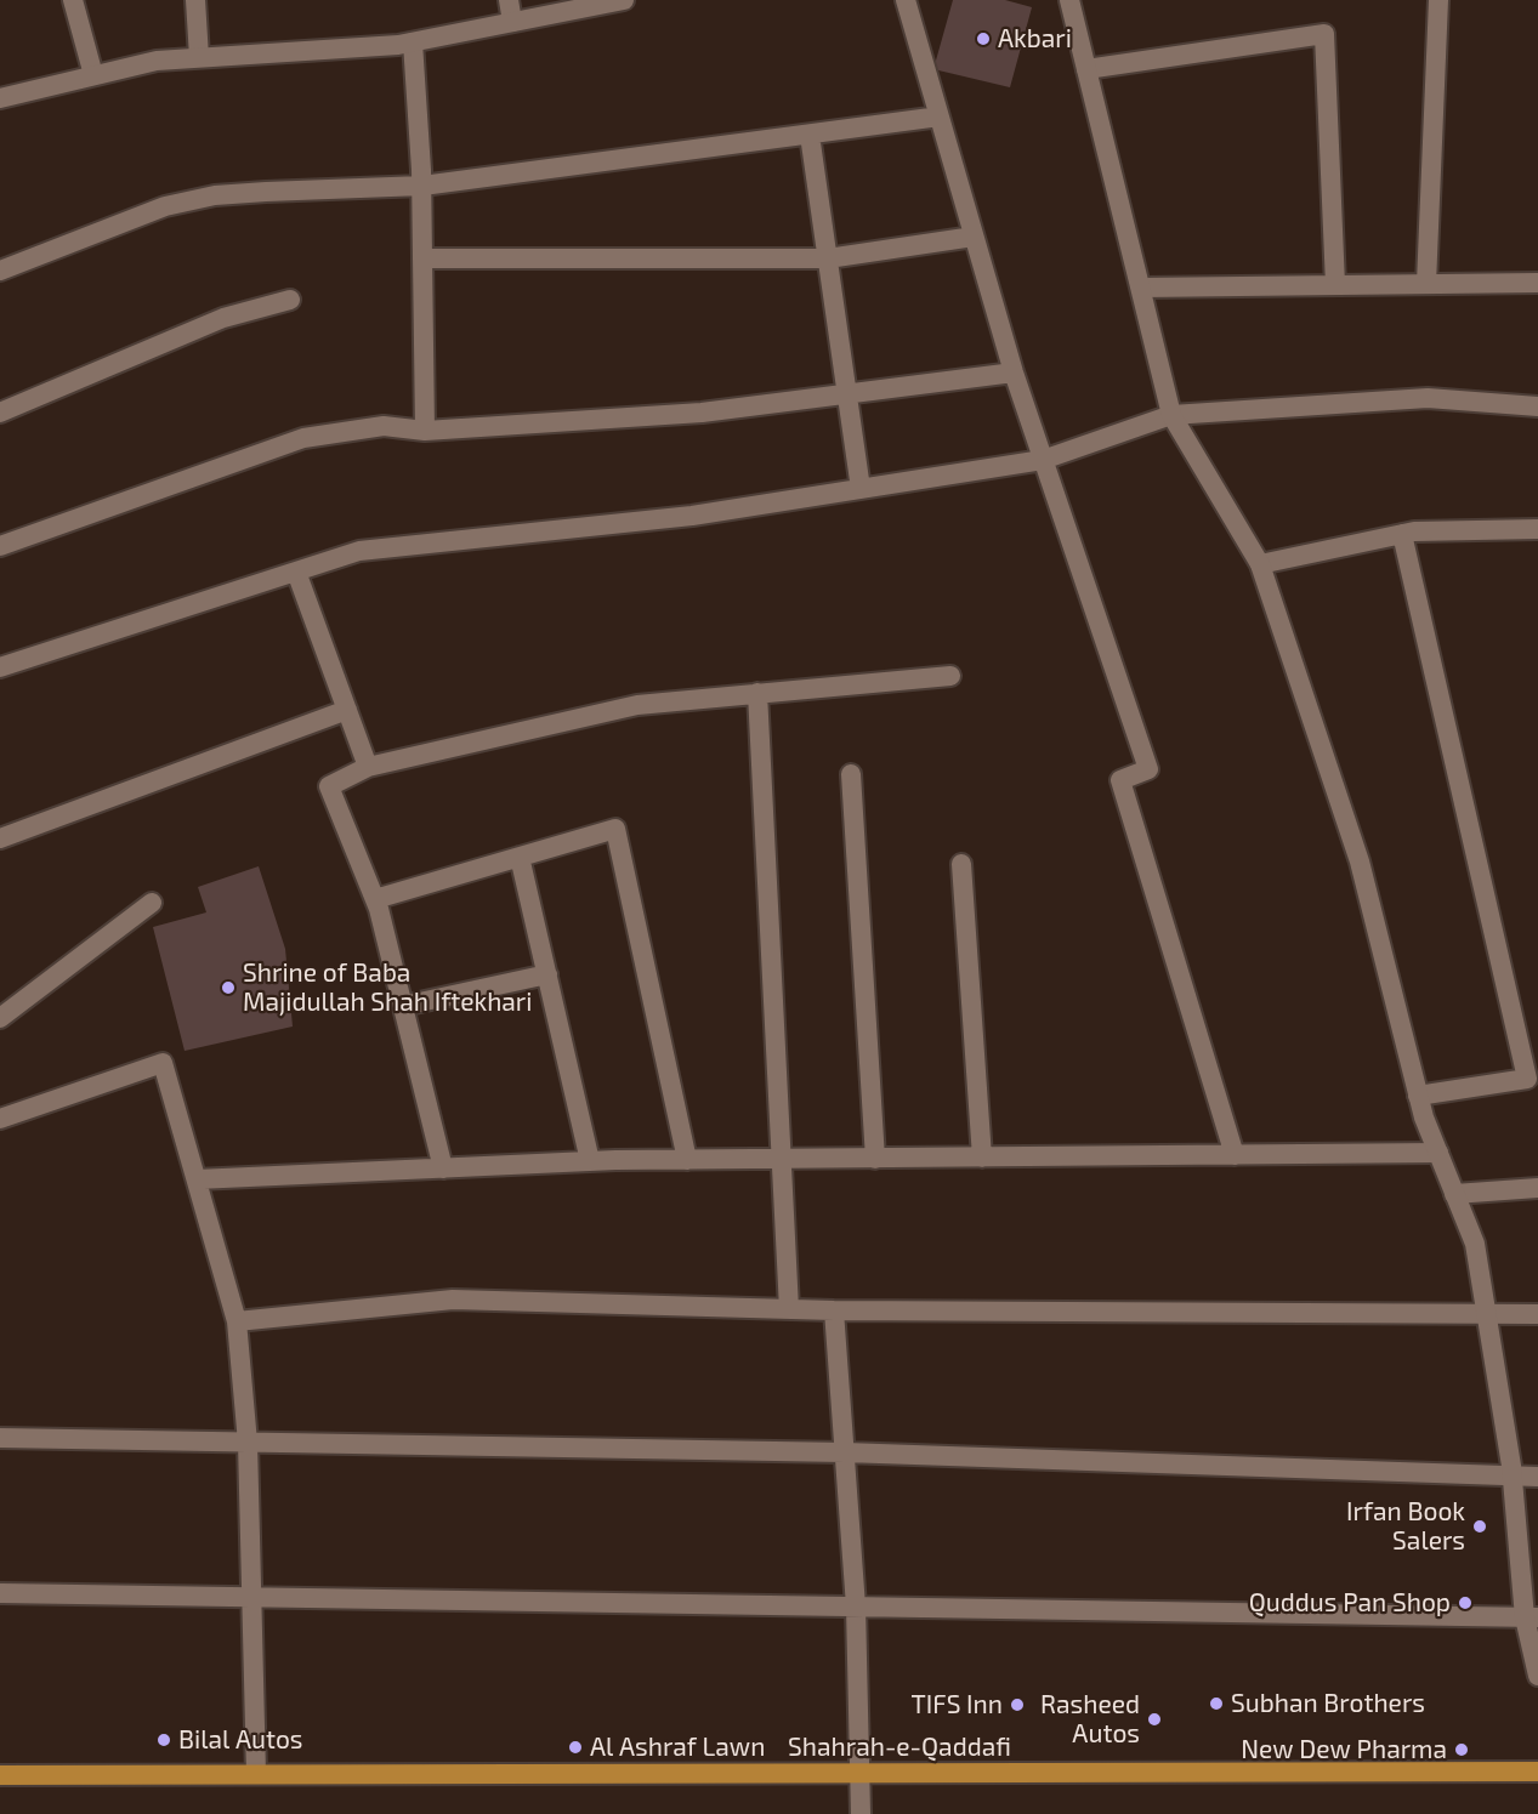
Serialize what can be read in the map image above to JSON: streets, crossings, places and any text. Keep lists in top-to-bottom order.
{
  "streets": {
    "main road": ["Shahrah-e-Qaddafi"]
  },
  "places": [
    "Akbari",
    "Shrine of Baba Majidullah Shah Iftekhari",
    "Irfan Book Salers",
    "Quddus Pan Shop",
    "Subhan Brothers",
    "TIFS Inn",
    "Rasheed Autos",
    "Bilal Autos",
    "Al Ashraf Lawn",
    "New Dew Pharma"
  ]
}
